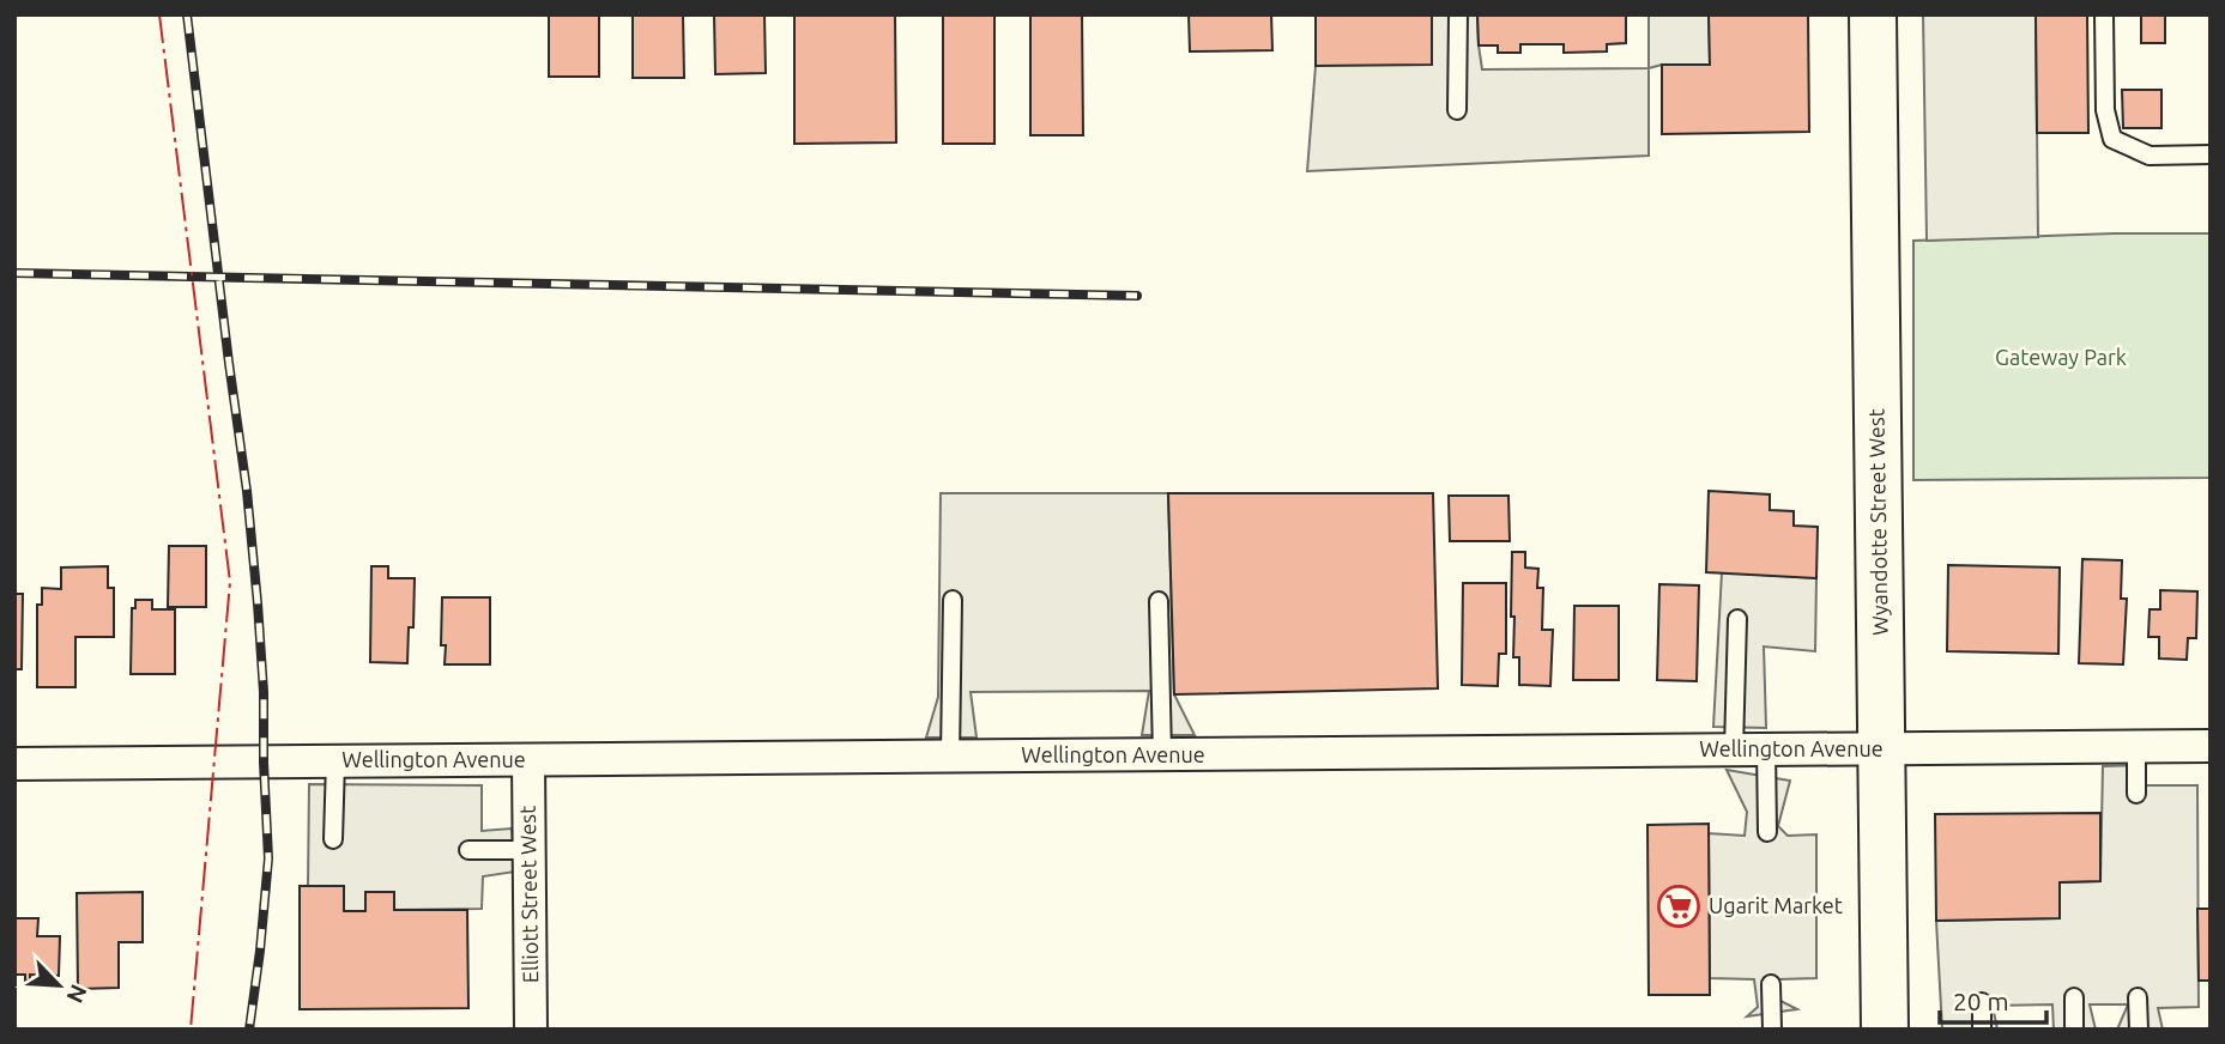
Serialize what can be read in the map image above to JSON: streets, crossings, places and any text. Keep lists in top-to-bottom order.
{
  "streets": {
    "main road": ["Wyandotte Street West"],
    "street": ["Wellington Avenue", "Elliott Street West"]
  },
  "crossings": [
    ["Wyandotte Street West", "Wellington Avenue"],
    ["Wellington Avenue", "Elliott Street West"]
  ],
  "parks": ["Gateway Park"],
  "places": {
    "supermarket": ["Ugarit Market"]
  },
  "scale_bar": "20 m",
  "north": "bottom right"
}
